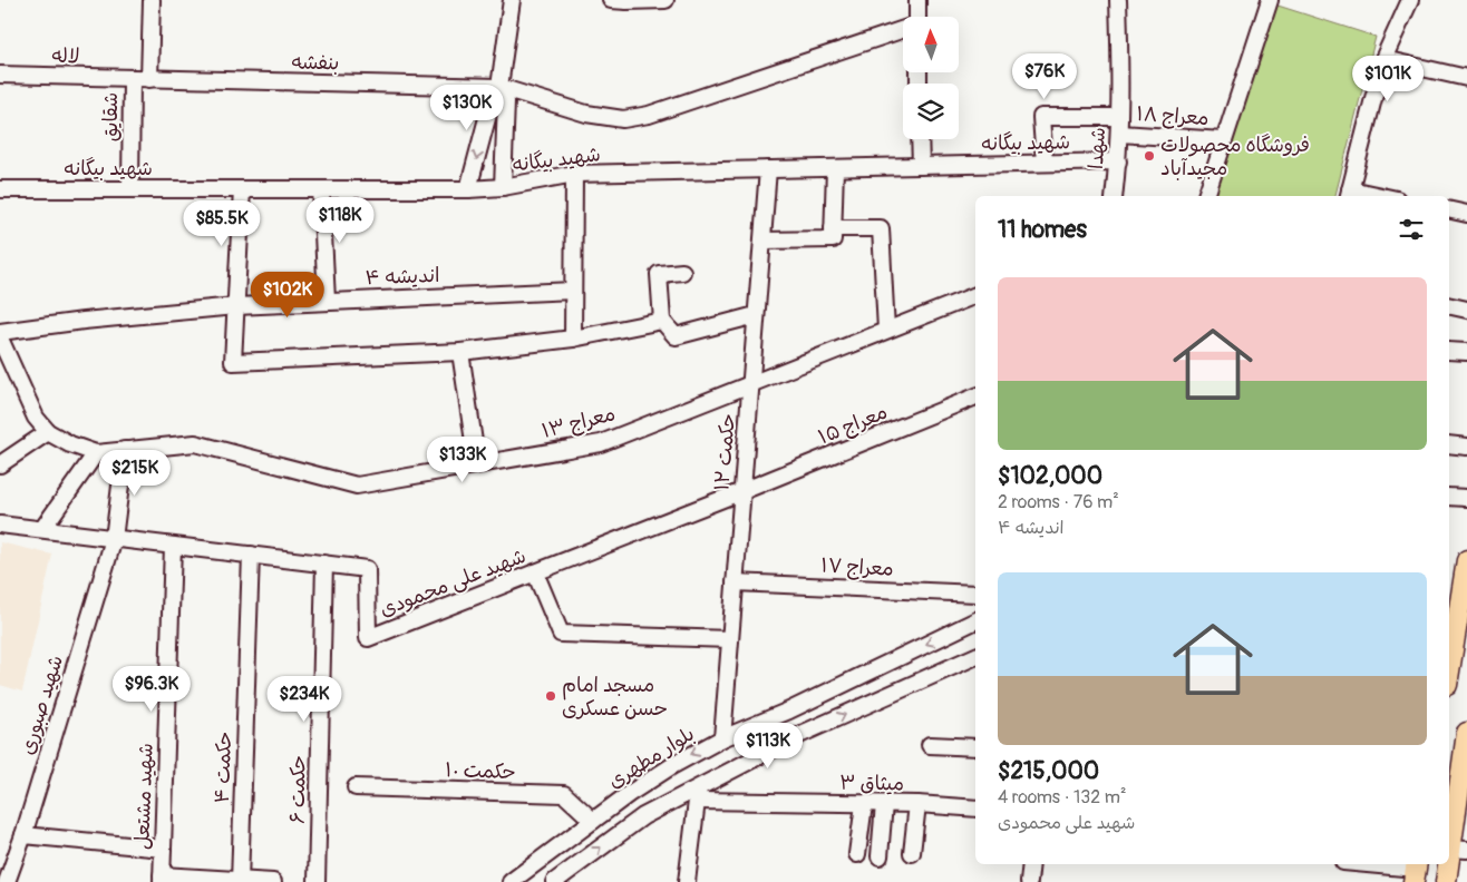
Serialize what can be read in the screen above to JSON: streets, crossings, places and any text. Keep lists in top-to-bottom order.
{
  "streets": {
    "street": [
      "لاله",
      "بنفشه",
      "معراج ۱۸",
      "شقایق",
      "شهید بیگانه",
      "شهدا",
      "اندیشه ۴",
      "معراج ۱۳",
      "معراج ۱۵",
      "حکمت ۱۲",
      "معراج ۱۷",
      "شهید علی محمودی",
      "شهید صبوری",
      "بلوار مطهری",
      "حکمت ۴",
      "حکمت ۱۰",
      "میثاق ۳",
      "حکمت ۶",
      "شهید مشتعل"
    ]
  },
  "crossings": [
    ["لاله", "بنفشه"],
    ["لاله", "شقایق"],
    ["بنفشه", "شقایق"],
    ["معراج ۱۸", "شهدا"],
    ["شقایق", "شهید بیگانه"],
    ["شهید بیگانه", "شهدا"],
    ["شهید بیگانه", "حکمت ۱۲"],
    ["معراج ۱۳", "حکمت ۱۲"],
    ["معراج ۱۳", "شهید صبوری"],
    ["معراج ۱۵", "حکمت ۱۲"],
    ["معراج ۱۵", "شهید علی محمودی"],
    ["حکمت ۱۲", "معراج ۱۷"],
    ["حکمت ۱۲", "شهید علی محمودی"],
    ["حکمت ۱۲", "بلوار مطهری"],
    ["شهید علی محمودی", "شهید صبوری"],
    ["شهید علی محمودی", "حکمت ۴"],
    ["شهید علی محمودی", "حکمت ۶"],
    ["شهید علی محمودی", "شهید مشتعل"],
    ["بلوار مطهری", "حکمت ۱۰"]
  ],
  "places": ["فروشگاه محصولات مجیدآباد", "مسجد امام حسن عسکری"],
  "north": "top",
  "page": {
    "price": [
      "$76K",
      "$101K",
      "$130K",
      "$118K",
      "$85.5K",
      "$102K",
      "$133K",
      "$215K",
      "$96.3K",
      "$234K",
      "$113K"
    ],
    "heading": "11 homes",
    "list": [
      {
        "name": "$102,000",
        "note": "2 rooms · 76 m² · اندیشه ۴"
      },
      {
        "name": "$215,000",
        "note": "4 rooms · 132 m² · شهید علی محمودی"
      }
    ]
  }
}
